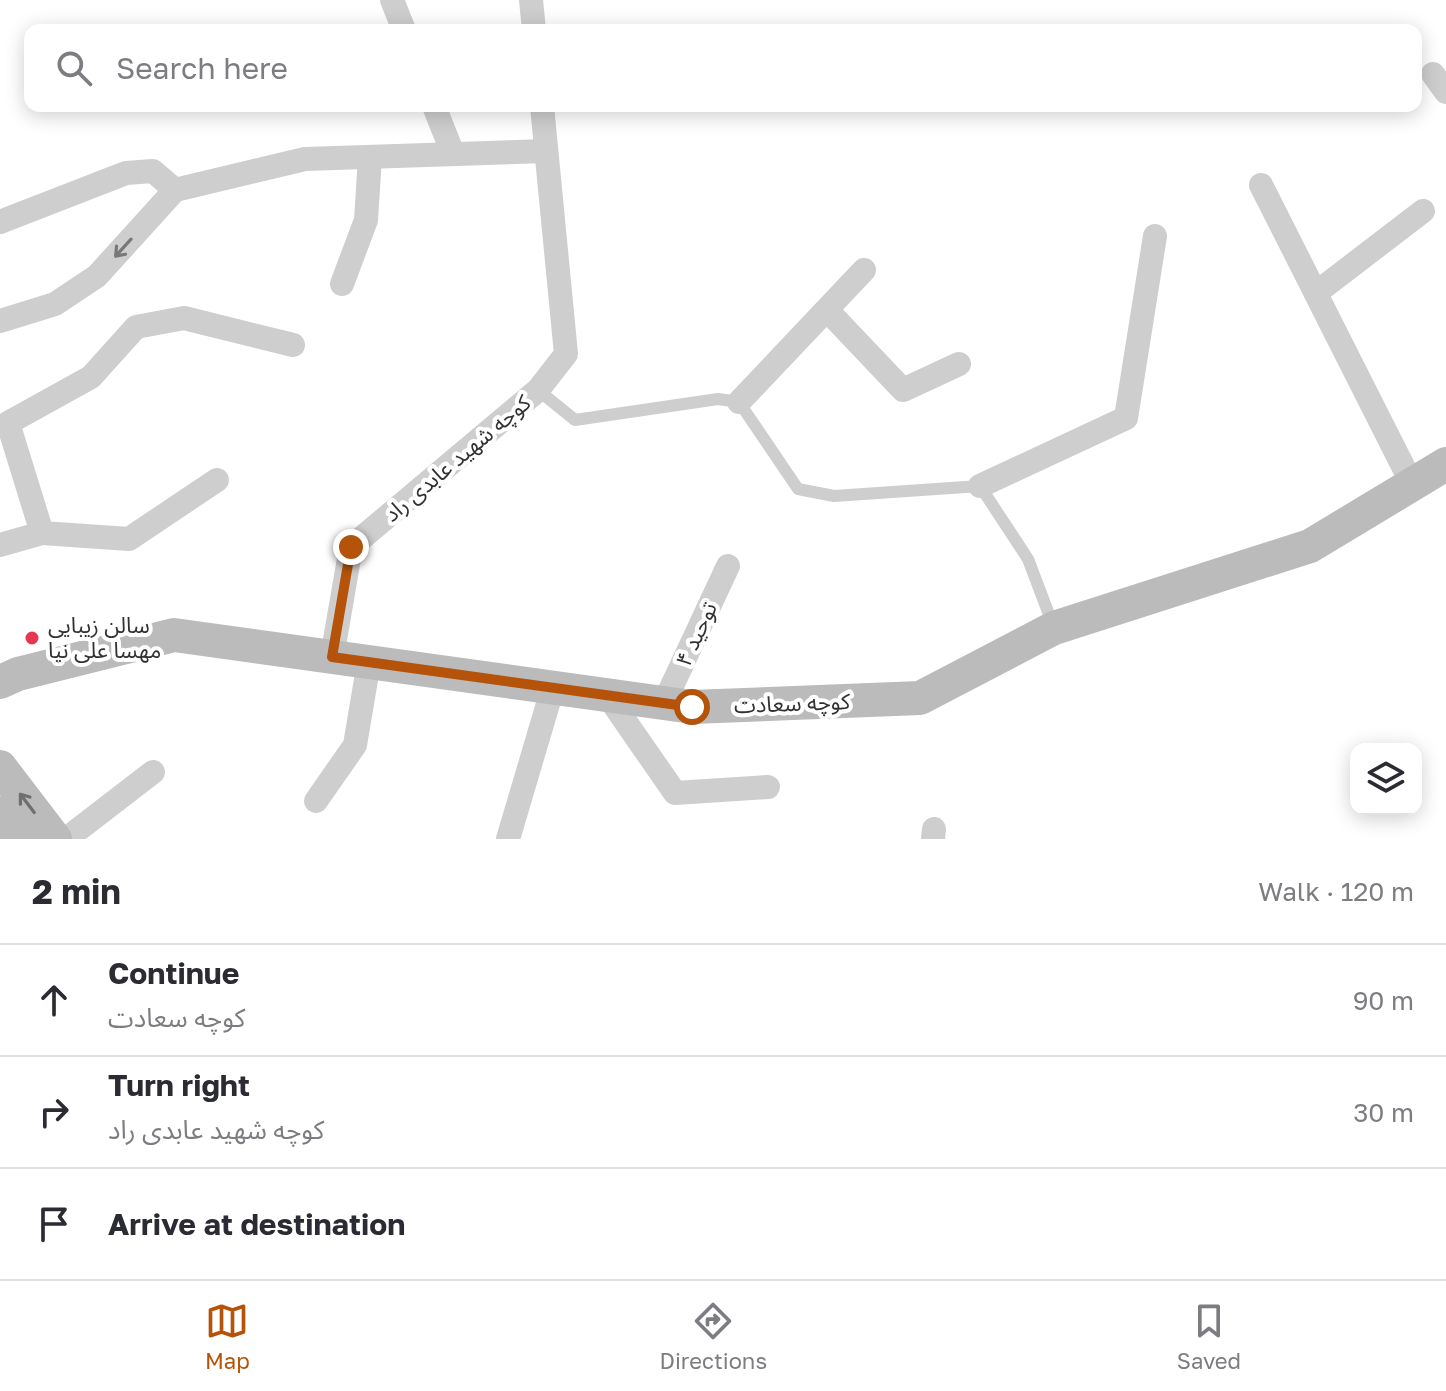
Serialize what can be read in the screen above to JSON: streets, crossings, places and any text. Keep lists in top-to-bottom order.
{
  "streets": {
    "street": ["کوچه شهید عابدی راد", "توحید ۴", "کوچه سعادت"]
  },
  "crossings": [
    ["کوچه شهید عابدی راد", "کوچه سعادت"],
    ["توحید ۴", "کوچه سعادت"]
  ],
  "places": ["سالن زیبایی مهسا علی نیا"],
  "page": {
    "search": "Search here",
    "heading": ["2 min", "Walk · 120 m"],
    "list": [
      ["Continue", "کوچه سعادت", "90 m"],
      ["Turn right", "کوچه شهید عابدی راد", "30 m"],
      "Arrive at destination"
    ],
    "nav": ["Map", "Directions", "Saved"]
  }
}
